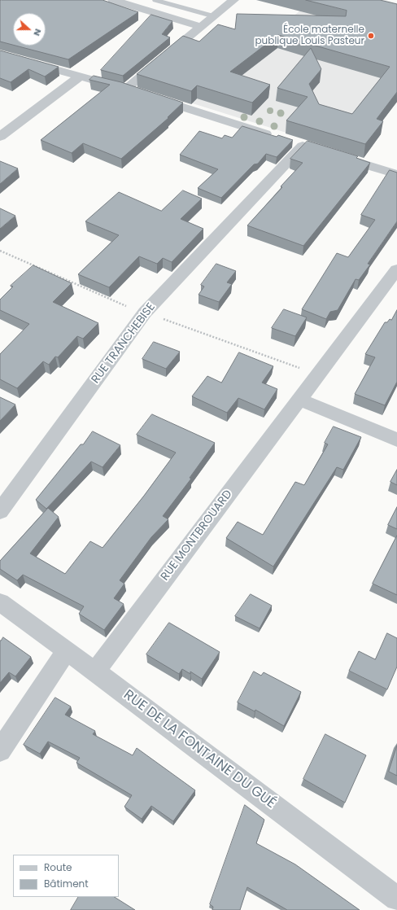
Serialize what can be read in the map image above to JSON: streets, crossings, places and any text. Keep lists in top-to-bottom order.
{
  "streets": {
    "street": ["RUE TRANCHEBISE", "RUE MONTBROUARD", "RUE DE LA FONTAINE DU GUÉ"]
  },
  "crossings": [
    ["RUE MONTBROUARD", "RUE DE LA FONTAINE DU GUÉ"]
  ],
  "places": ["École maternelle publique Louis Pasteur"],
  "legend": ["Route", "Bâtiment"],
  "north": "right"
}
